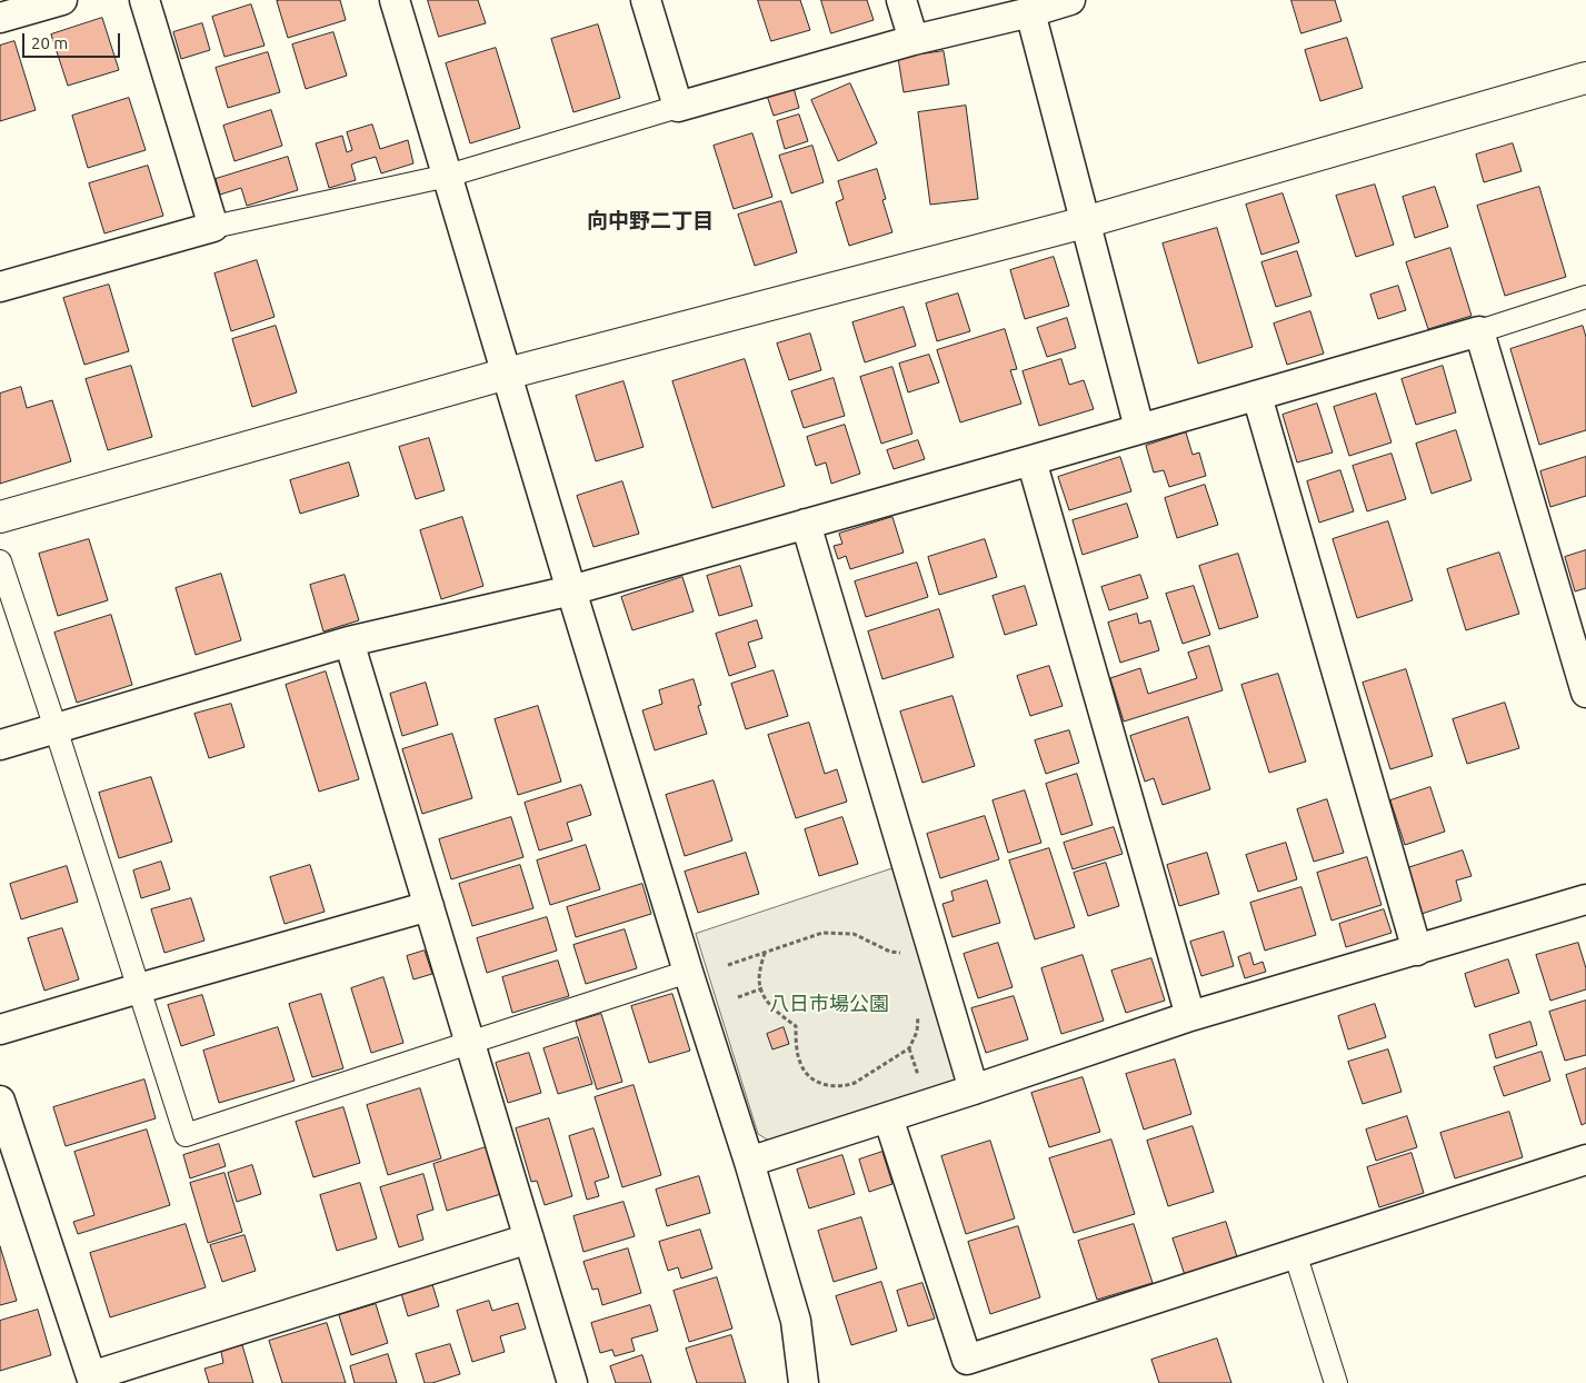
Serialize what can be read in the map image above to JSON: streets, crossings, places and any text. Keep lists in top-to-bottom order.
{
  "districts": ["向中野二丁目"],
  "parks": ["八日市場公園"],
  "scale_bar": "20 m"
}
